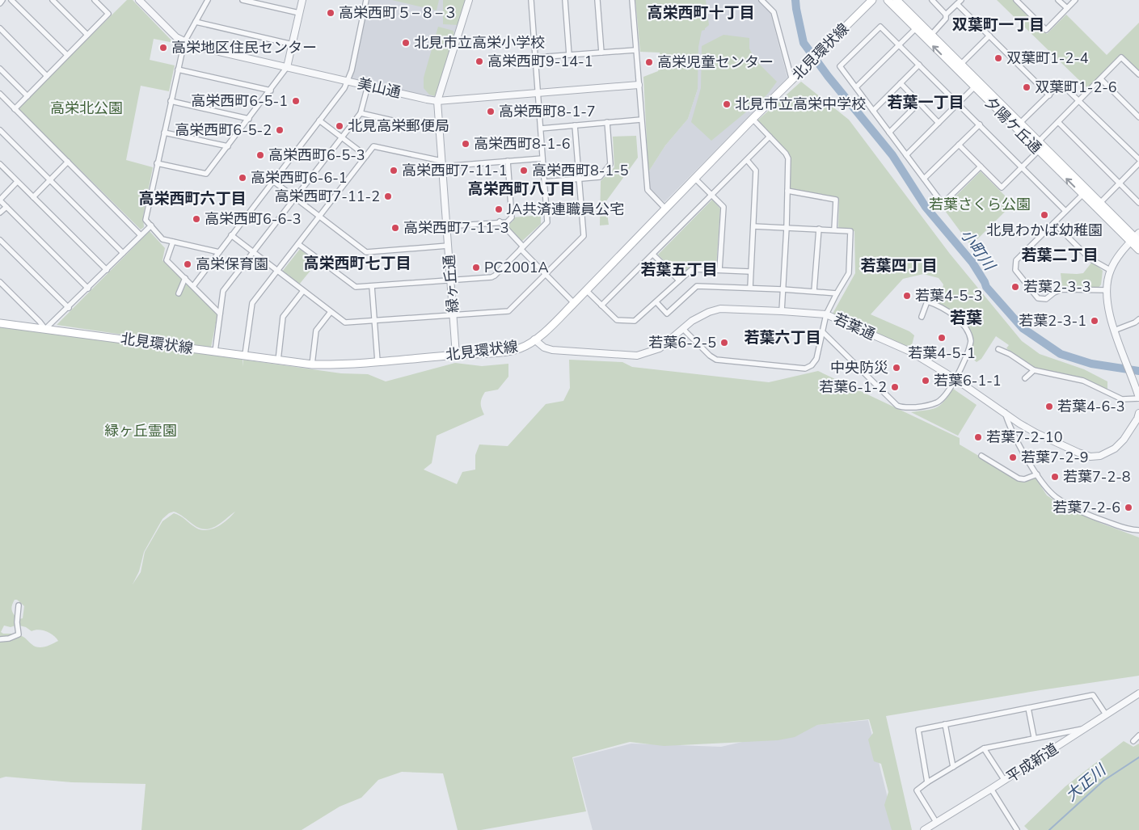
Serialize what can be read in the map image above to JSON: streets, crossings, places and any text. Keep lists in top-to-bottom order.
{
  "streets": {
    "main road": ["北見環状線", "夕陽ケ丘通"],
    "street": [
      "美山通",
      "緑ヶ丘通",
      "若葉通",
      "平成新道"
    ]
  },
  "crossings": [
    ["北見環状線", "緑ヶ丘通"],
    ["北見環状線", "若葉通"],
    ["美山通", "緑ヶ丘通"]
  ],
  "districts": [
    "高栄西町十丁目",
    "双葉町一丁目",
    "若葉一丁目",
    "高栄西町八丁目",
    "高栄西町六丁目",
    "若葉二丁目",
    "高栄西町七丁目",
    "若葉四丁目",
    "若葉五丁目",
    "若葉",
    "若葉六丁目"
  ],
  "water": ["小町川", "大正川"],
  "parks": ["高栄北公園", "若葉さくら公園", "緑ヶ丘霊園"],
  "places": [
    "高栄西町５−８−３",
    "北見市立高栄小学校",
    "高栄地区住民センター",
    "双葉町1-2-4",
    "高栄西町9-14-1",
    "高栄児童センター",
    "双葉町1-2-6",
    "高栄西町6-5-1",
    "北見市立高栄中学校",
    "高栄西町8-1-7",
    "北見高栄郵便局",
    "高栄西町6-5-2",
    "高栄西町8-1-6",
    "高栄西町6-5-3",
    "高栄西町7-11-1",
    "高栄西町8-1-5",
    "高栄西町6-6-1",
    "高栄西町7-11-2",
    "JA共済連職員公宅",
    "北見わかば幼稚園",
    "高栄西町6-6-3",
    "高栄西町7-11-3",
    "高栄保育園",
    "PC2001A",
    "若葉2-3-3",
    "若葉4-5-3",
    "若葉2-3-1",
    "若葉4-5-1",
    "若葉6-2-5",
    "中央防災",
    "若葉6-1-1",
    "若葉6-1-2",
    "若葉4-6-3",
    "若葉7-2-10",
    "若葉7-2-9",
    "若葉7-2-8",
    "若葉7-2-6"
  ]
}
